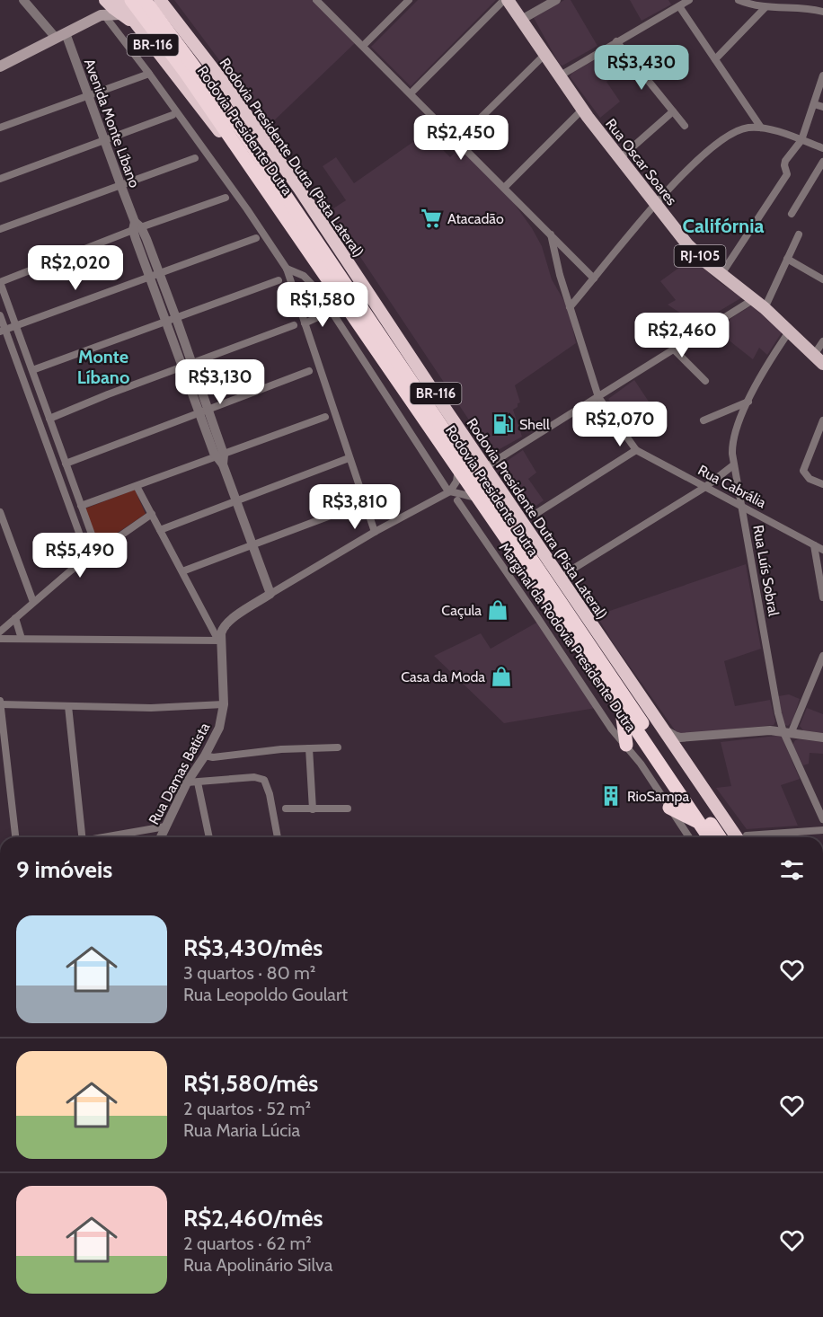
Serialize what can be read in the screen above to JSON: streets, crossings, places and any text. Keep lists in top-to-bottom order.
{
  "streets": {
    "highway": ["BR-116", "Rodovia Presidente Dutra", "Rodovia Presidente Dutra (Pista Lateral)"],
    "main road": ["Rua Oscar Soares", "RJ-105"],
    "street": [
      "Avenida Monte Líbano",
      "Rua Cabrália",
      "Rua Luís Sobral",
      "Marginal da Rodovia Presidente Dutra",
      "Rua Damas Batista"
    ]
  },
  "crossings": [
    ["BR-116", "Rodovia Presidente Dutra"],
    ["Avenida Monte Líbano", "Rua Damas Batista"],
    ["Rua Oscar Soares", "Rua Luís Sobral"],
    ["Rua Cabrália", "Rua Luís Sobral"]
  ],
  "districts": ["Califórnia", "Monte Líbano"],
  "places": {
    "supermarket": ["Atacadão"],
    "fuel station": ["Shell"],
    "shop": ["Caçula", "Casa da Moda"],
    "building": ["RioSampa"]
  },
  "page": {
    "price": [
      "R$3,430",
      "R$2,450",
      "R$2,020",
      "R$1,580",
      "R$2,460",
      "R$3,130",
      "R$2,070",
      "R$3,810",
      "R$5,490"
    ],
    "heading": "9 imóveis",
    "list": [
      {
        "name": "R$3,430/mês",
        "note": "3 quartos · 80 m² · Rua Leopoldo Goulart"
      },
      {
        "name": "R$1,580/mês",
        "note": "2 quartos · 52 m² · Rua Maria Lúcia"
      },
      {
        "name": "R$2,460/mês",
        "note": "2 quartos · 62 m² · Rua Apolinário Silva"
      }
    ]
  }
}
